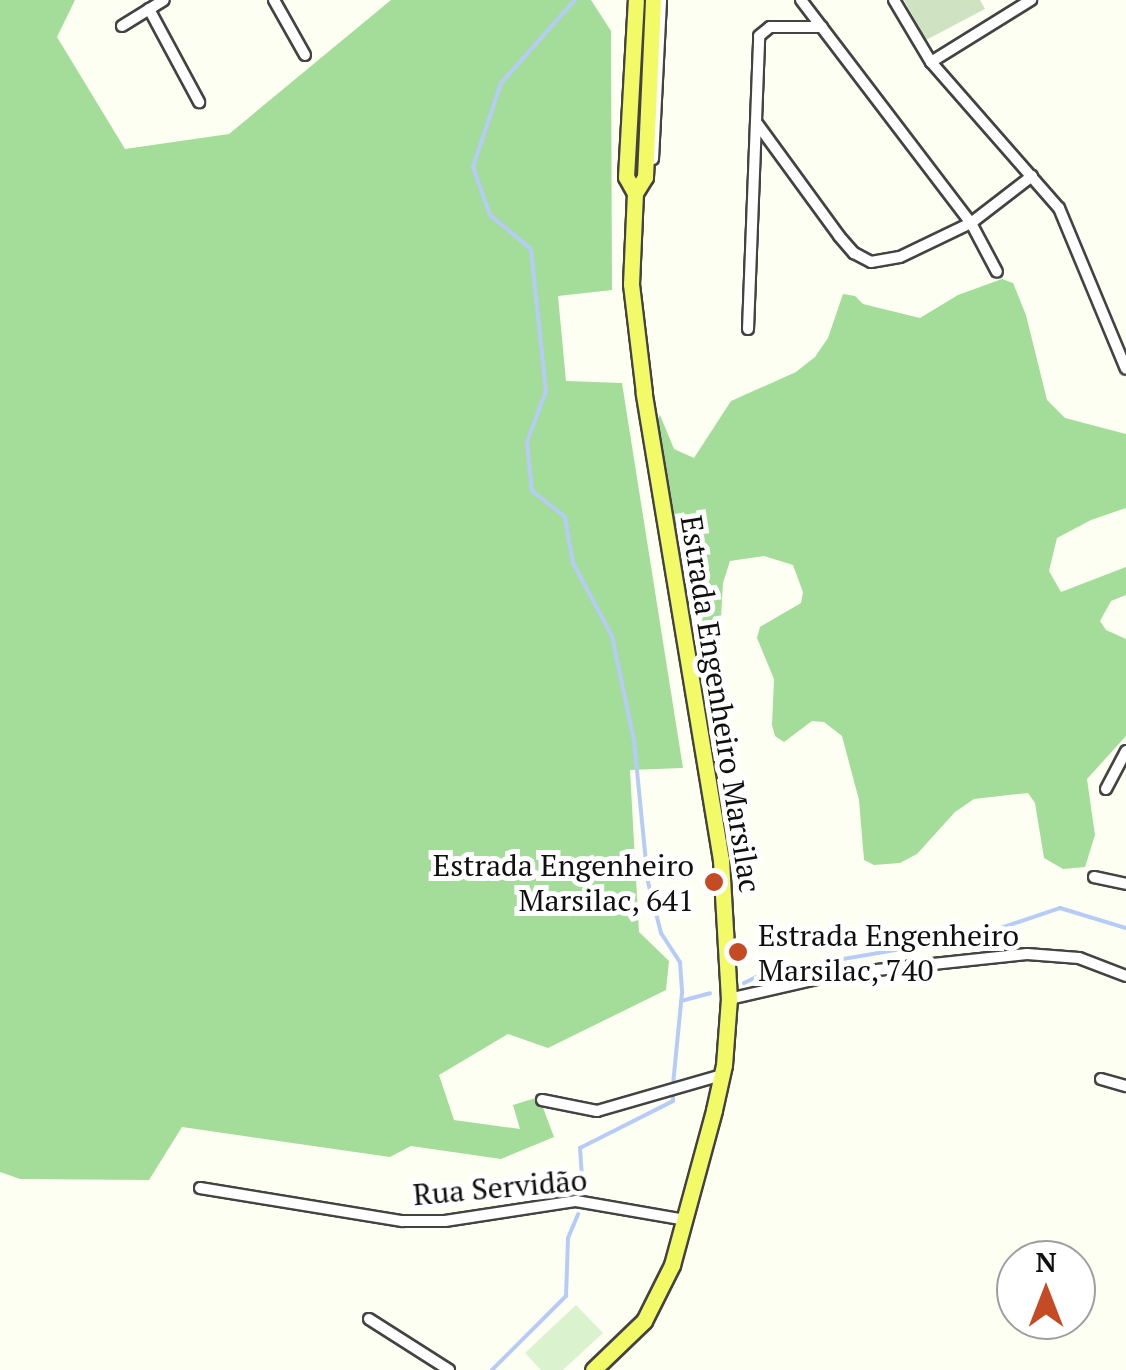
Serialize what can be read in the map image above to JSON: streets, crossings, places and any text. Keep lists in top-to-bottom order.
{
  "streets": {
    "main road": ["Estrada Engenheiro Marsilac"],
    "street": ["Rua Servidão"]
  },
  "crossings": [
    ["Estrada Engenheiro Marsilac", "Rua Servidão"]
  ],
  "places": ["Estrada Engenheiro Marsilac, 641", "Estrada Engenheiro Marsilac, 740"],
  "north": "top"
}
